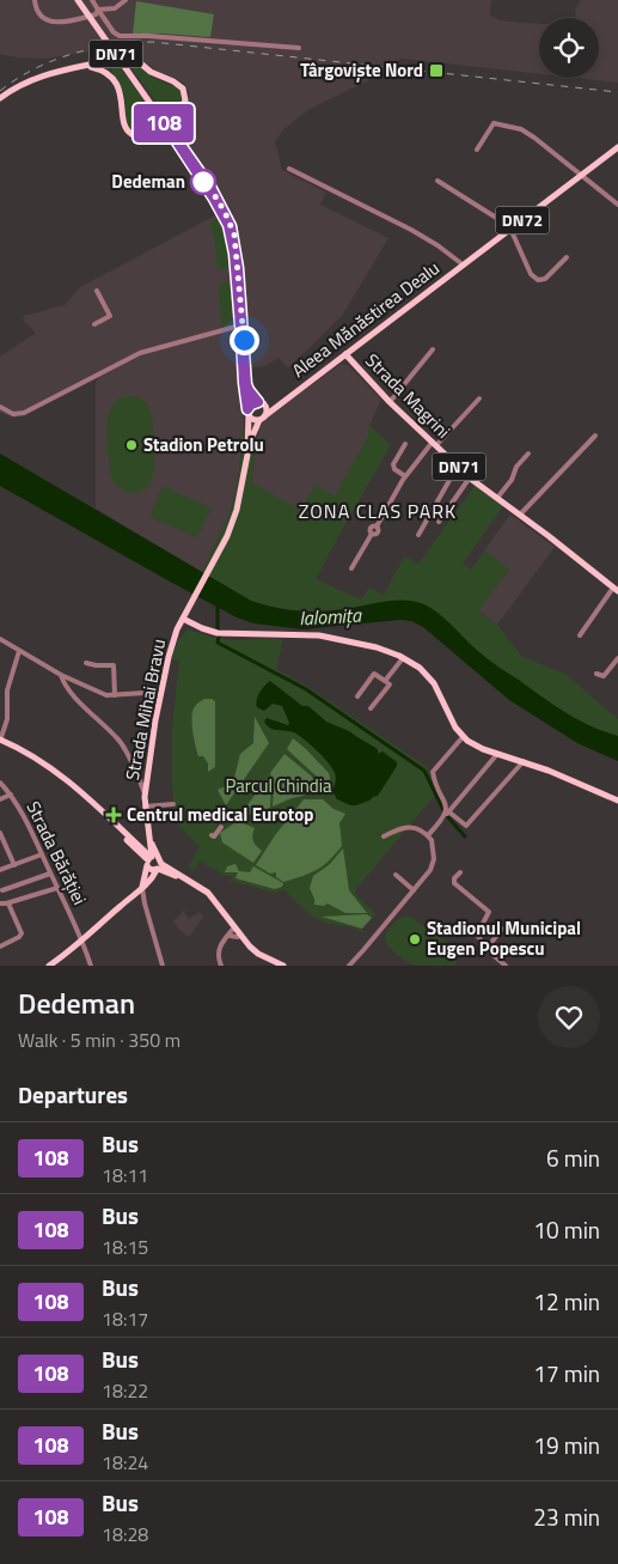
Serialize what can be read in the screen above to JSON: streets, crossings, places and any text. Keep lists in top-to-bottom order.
{
  "streets": {
    "main road": [
      "DN71",
      "DN72",
      "Aleea Mănăstirea Dealu",
      "Strada Magrini",
      "Strada Mihai Bravu"
    ],
    "street": ["Strada Bărăției"]
  },
  "crossings": [
    ["Aleea Mănăstirea Dealu", "Strada Magrini"]
  ],
  "districts": ["ZONA CLAS PARK"],
  "water": ["Ialomița"],
  "parks": ["Parcul Chindia"],
  "places": {
    "transit": ["Târgoviște Nord"],
    "other": ["Dedeman", "Stadion Petrolu", "Stadionul Municipal Eugen Popescu"],
    "health": ["Centrul medical Eurotop"]
  },
  "lines": ["bus line 108"],
  "page": {
    "on_map": "108",
    "heading": [
      ["Dedeman", "Walk · 5 min · 350 m"],
      "Departures"
    ],
    "list": [
      {
        "mark": "108",
        "name": "Bus",
        "note": "18:11",
        "value": "6 min"
      },
      {
        "mark": "108",
        "name": "Bus",
        "note": "18:15",
        "value": "10 min"
      },
      {
        "mark": "108",
        "name": "Bus",
        "note": "18:17",
        "value": "12 min"
      },
      {
        "mark": "108",
        "name": "Bus",
        "note": "18:22",
        "value": "17 min"
      },
      {
        "mark": "108",
        "name": "Bus",
        "note": "18:24",
        "value": "19 min"
      },
      {
        "mark": "108",
        "name": "Bus",
        "note": "18:28",
        "value": "23 min"
      }
    ]
  }
}
